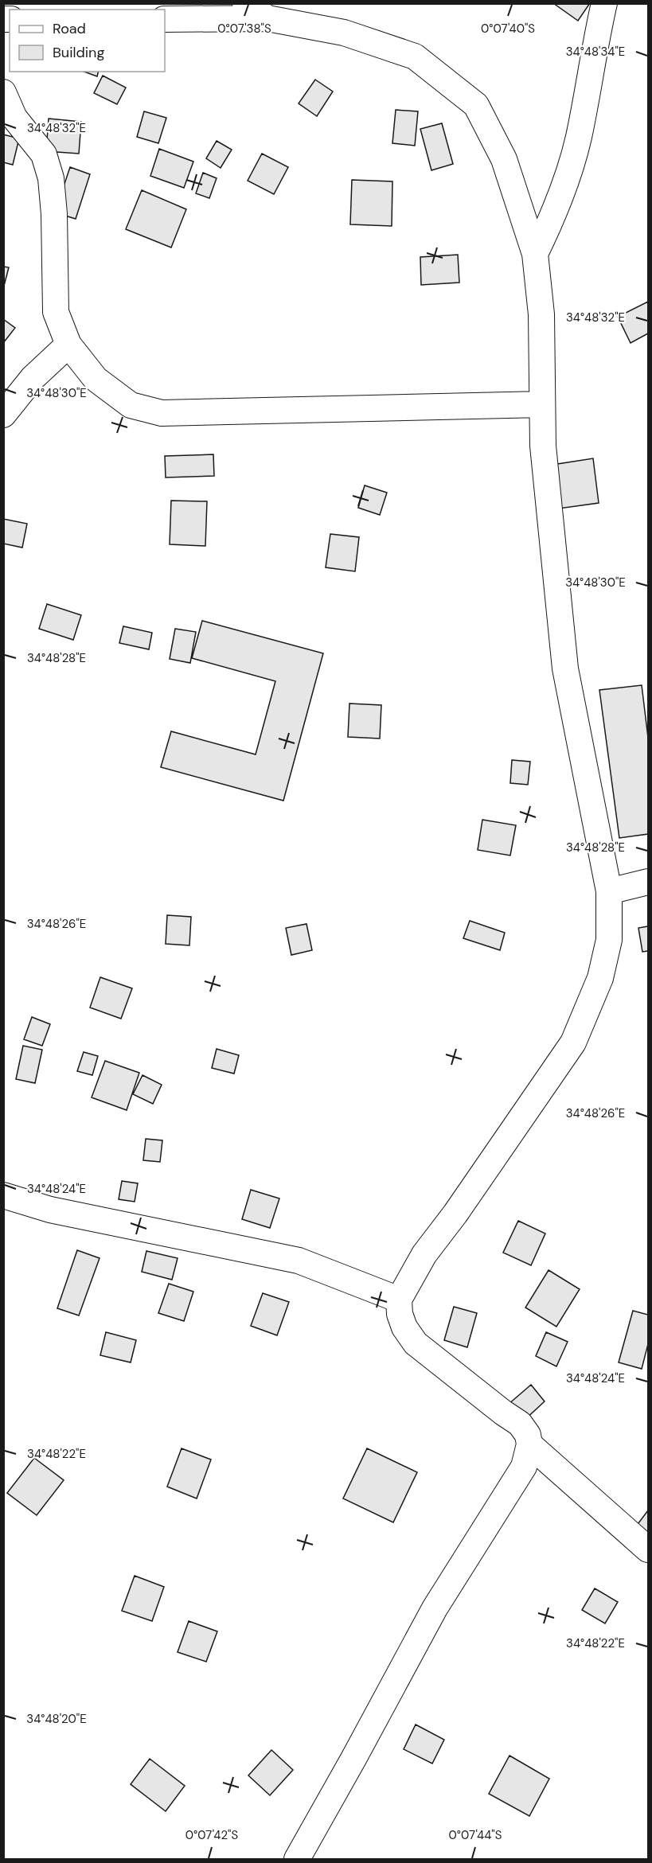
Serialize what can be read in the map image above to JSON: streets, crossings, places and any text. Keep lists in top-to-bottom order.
{
  "legend": ["Road", "Building"],
  "coordinates": [
    "0°07'38\"S",
    "0°07'40\"S",
    "34°48'34\"E",
    "34°48'32\"E",
    "34°48'30\"E",
    "34°48'28\"E",
    "34°48'26\"E",
    "34°48'24\"E",
    "34°48'22\"E",
    "34°48'20\"E",
    "0°07'42\"S",
    "0°07'44\"S"
  ]
}
